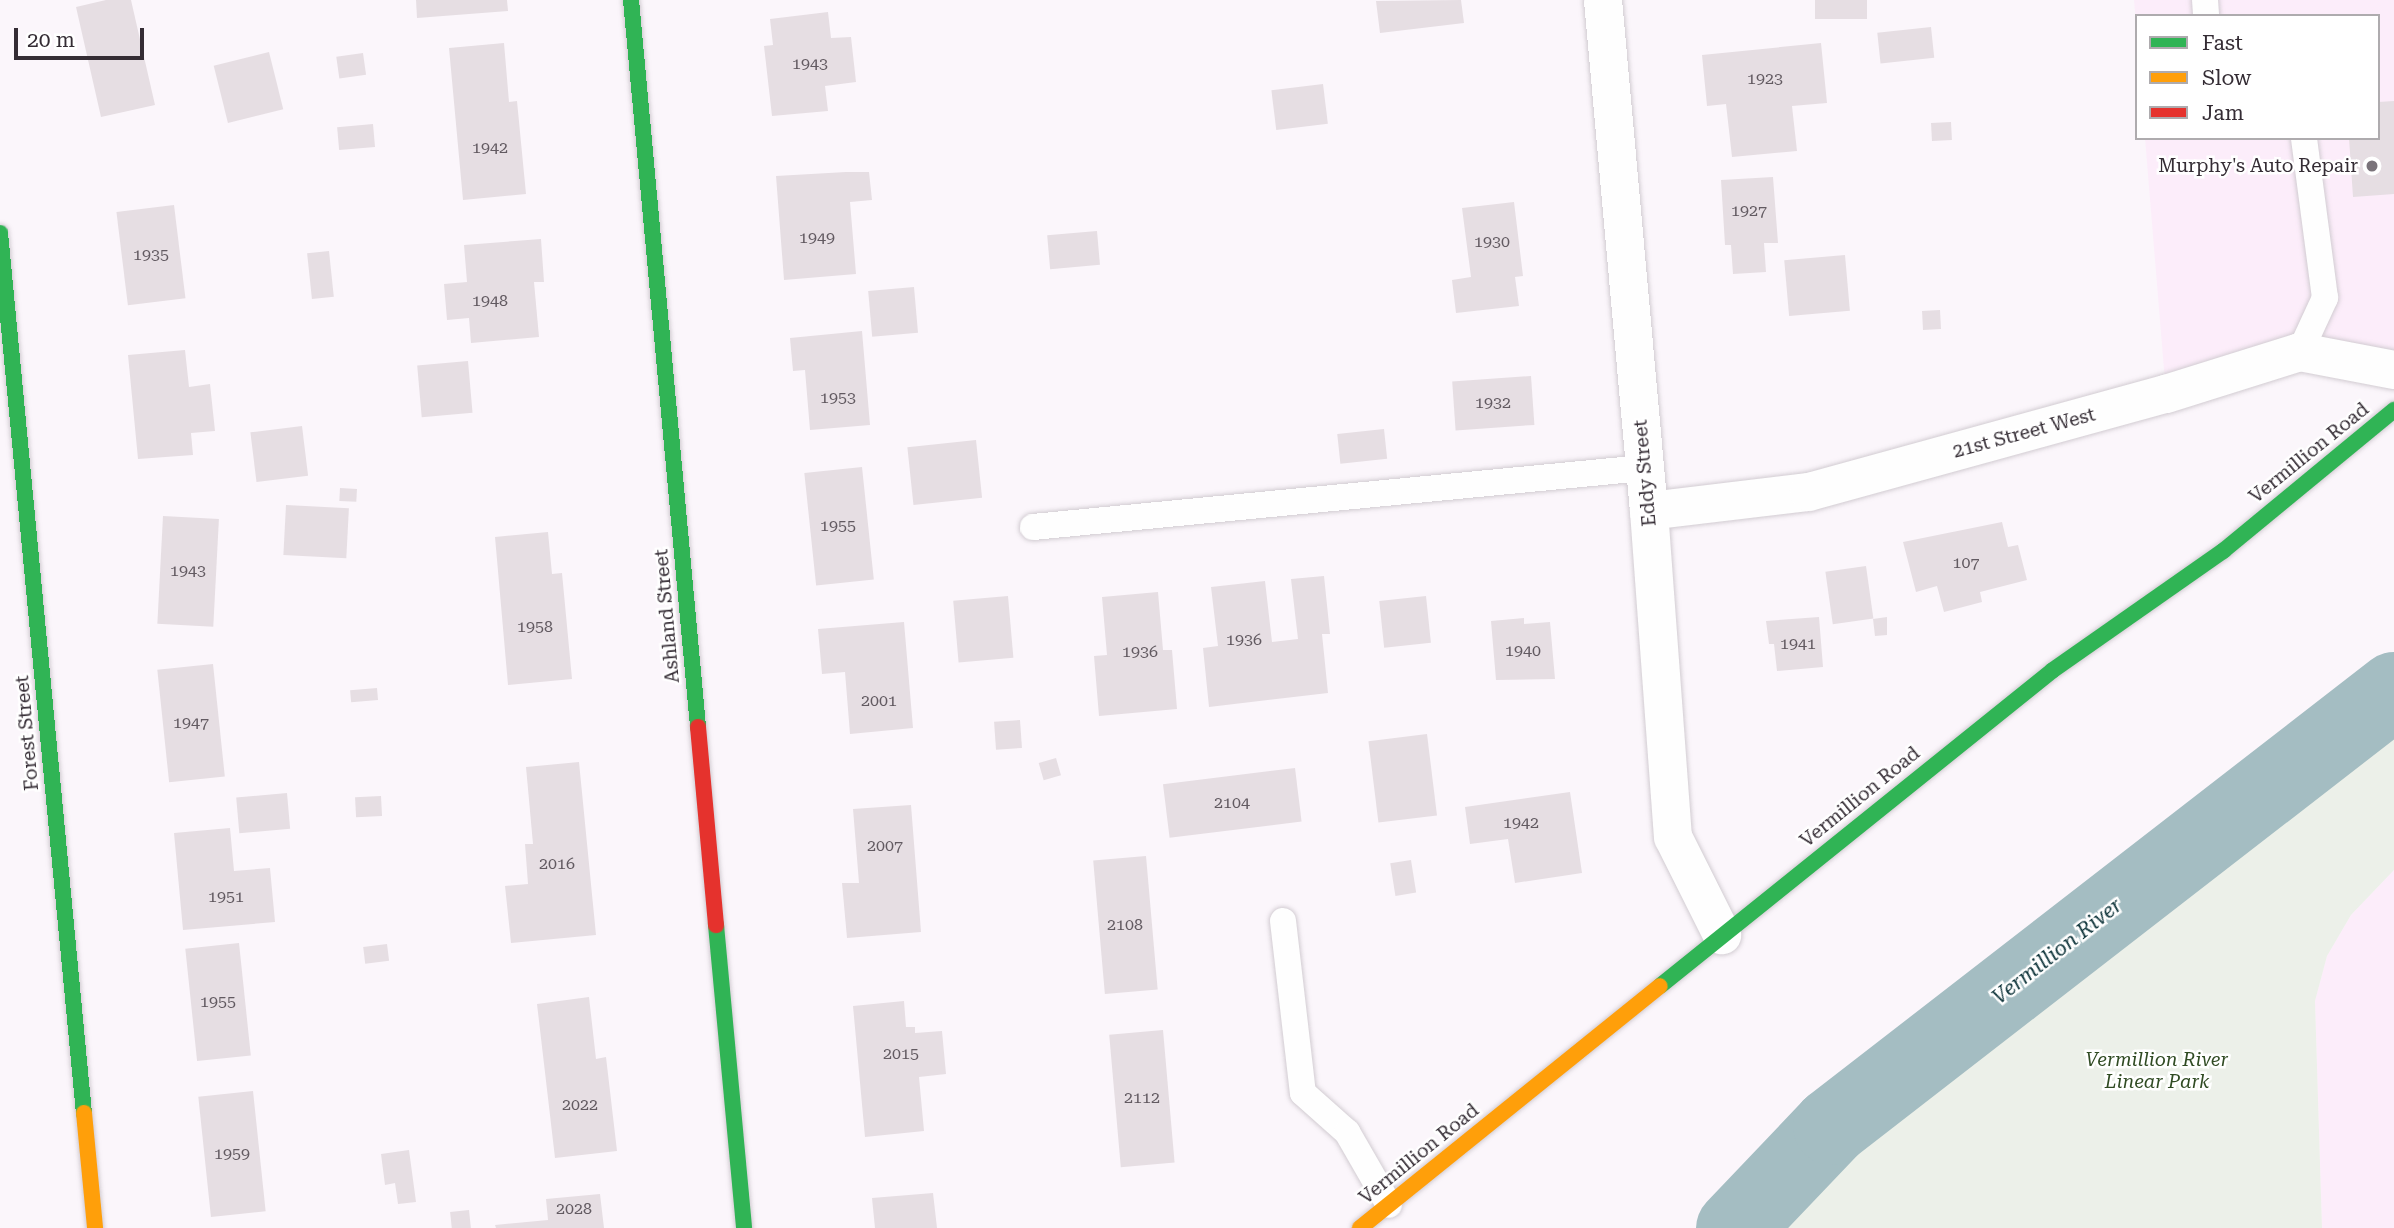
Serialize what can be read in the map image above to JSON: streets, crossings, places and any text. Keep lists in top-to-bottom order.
{
  "streets": {
    "street": [
      "21st Street West",
      "Vermillion Road",
      "Eddy Street",
      "Ashland Street",
      "Forest Street"
    ]
  },
  "crossings": [
    ["21st Street West", "Eddy Street"],
    ["Vermillion Road", "Eddy Street"]
  ],
  "water": ["Vermillion River"],
  "parks": ["Vermillion River Linear Park"],
  "places": ["Murphy's Auto Repair"],
  "house_numbers": [
    "1943",
    "1923",
    "1942",
    "1927",
    "1949",
    "1930",
    "1935",
    "1948",
    "1953",
    "1932",
    "1955",
    "107",
    "1943",
    "1958",
    "1936",
    "1941",
    "1940",
    "1936",
    "2001",
    "1947",
    "2104",
    "1942",
    "2007",
    "2016",
    "1951",
    "2108",
    "1955",
    "2015",
    "2112",
    "2022",
    "1959",
    "2028"
  ],
  "legend": ["Fast", "Slow", "Jam"],
  "scale_bar": "20 m"
}
